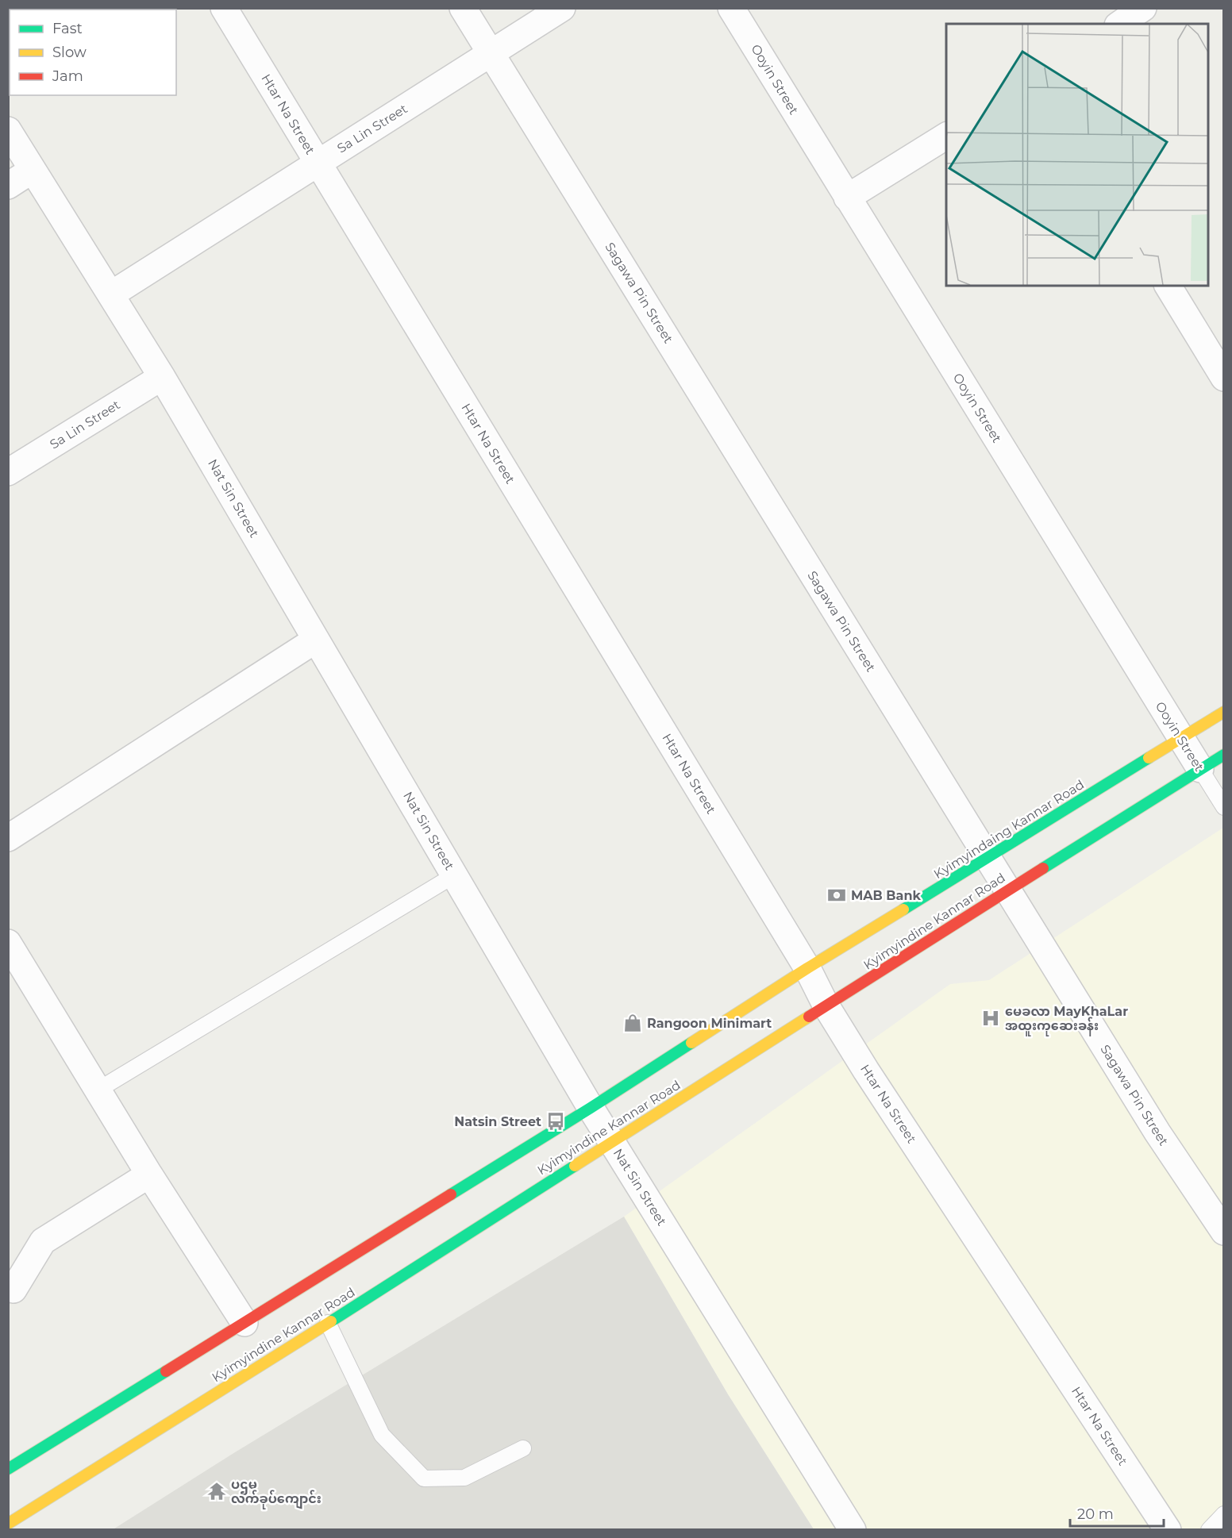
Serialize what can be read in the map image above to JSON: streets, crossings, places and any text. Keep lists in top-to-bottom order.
{
  "streets": {
    "main road": ["Kyimyindaing Kannar Road", "Kyimyindine Kannar Road"],
    "street": [
      "Ooyin Street",
      "Htar Na Street",
      "Sa Lin Street",
      "Sagawa Pin Street",
      "Nat Sin Street"
    ]
  },
  "crossings": [
    ["Ooyin Street", "Kyimyindaing Kannar Road"],
    ["Ooyin Street", "Kyimyindine Kannar Road"],
    ["Htar Na Street", "Sa Lin Street"],
    ["Htar Na Street", "Kyimyindaing Kannar Road"],
    ["Htar Na Street", "Kyimyindine Kannar Road"],
    ["Sa Lin Street", "Sagawa Pin Street"],
    ["Sa Lin Street", "Nat Sin Street"],
    ["Sagawa Pin Street", "Kyimyindaing Kannar Road"],
    ["Sagawa Pin Street", "Kyimyindine Kannar Road"],
    ["Nat Sin Street", "Kyimyindaing Kannar Road"],
    ["Nat Sin Street", "Kyimyindine Kannar Road"],
    ["Kyimyindaing Kannar Road", "Kyimyindine Kannar Road"]
  ],
  "places": {
    "bank": ["MAB Bank"],
    "hospital": ["မေခလာ MayKhaLar အထူးကုဆေးခန်း"],
    "shop": ["Rangoon Minimart"],
    "bus stop": ["Natsin Street"],
    "temple": ["ပဌမ လက်ခုပ်ကျောင်း"]
  },
  "legend": ["Fast", "Slow", "Jam"],
  "scale_bar": "20 m"
}
